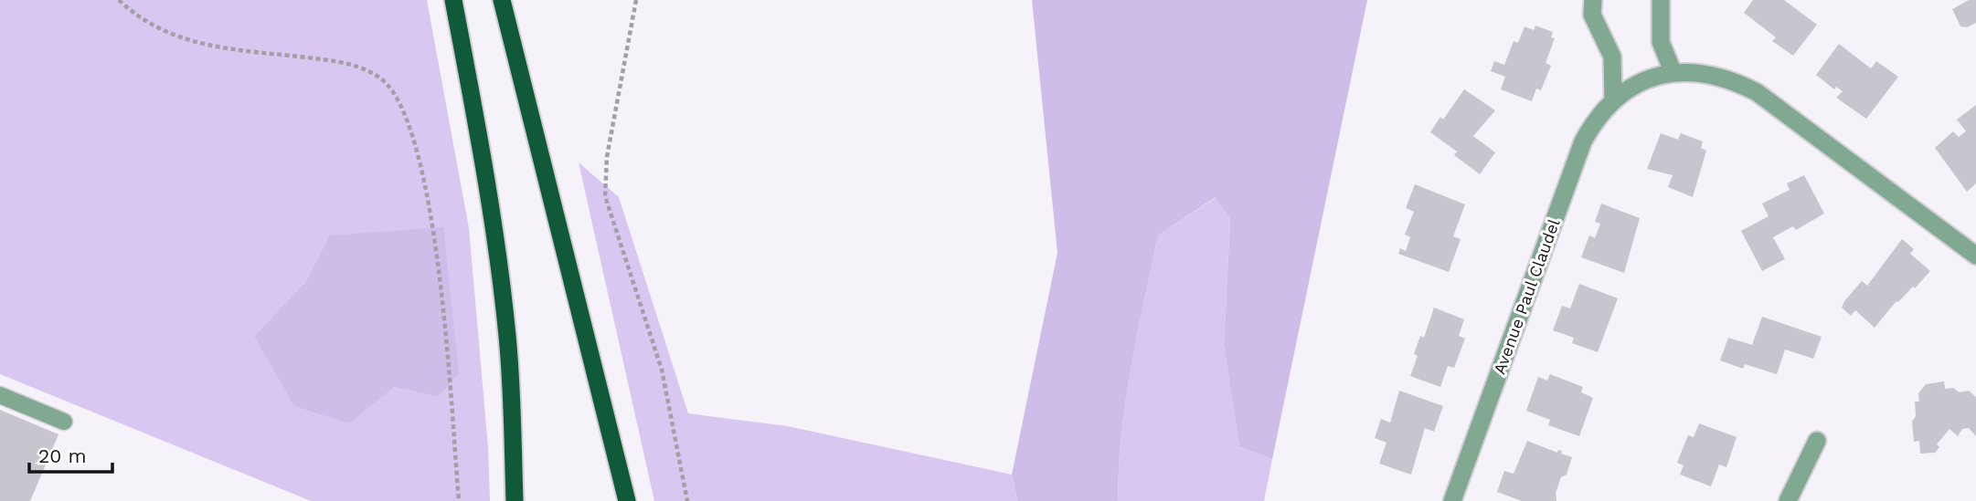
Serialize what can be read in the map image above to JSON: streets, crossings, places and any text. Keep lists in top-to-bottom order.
{
  "streets": {
    "street": ["Avenue Paul Claudel"]
  },
  "scale_bar": "20 m"
}
